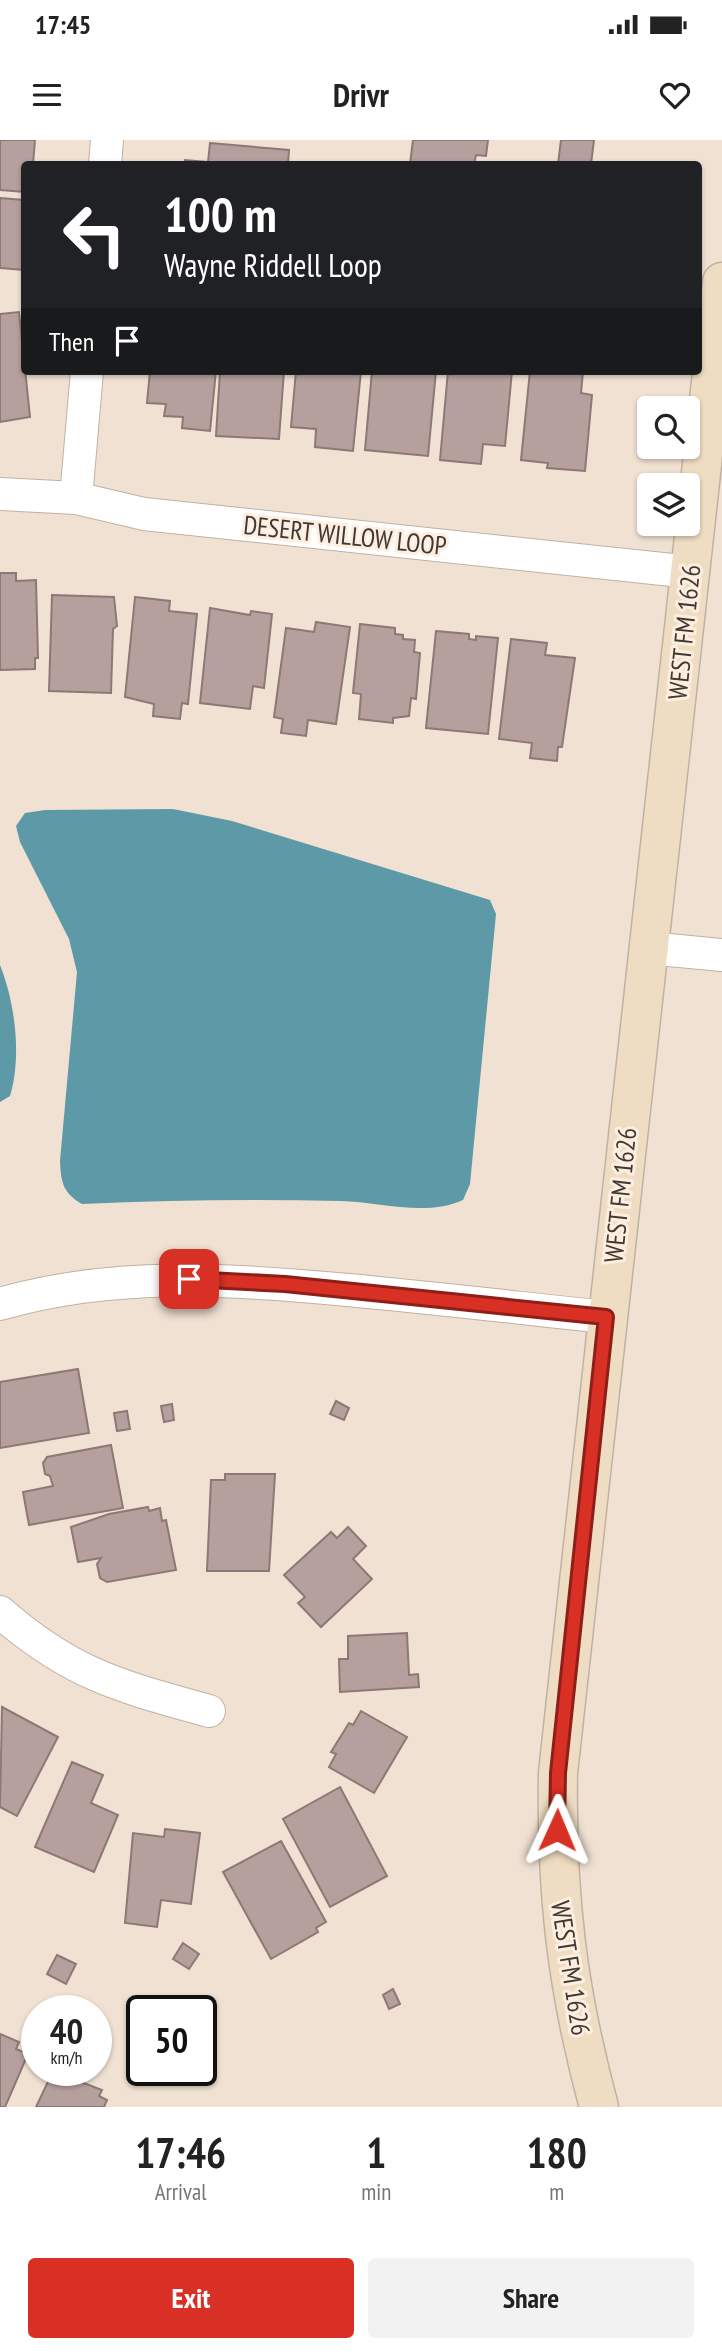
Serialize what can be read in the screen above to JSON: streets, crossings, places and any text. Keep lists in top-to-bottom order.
{
  "streets": {
    "main road": ["WEST FM 1626"],
    "street": ["DESERT WILLOW LOOP"]
  },
  "crossings": [
    ["DESERT WILLOW LOOP", "WEST FM 1626"]
  ],
  "page": {
    "status": "17:45",
    "header": "Drivr",
    "turn": ["100 m", "Wayne Riddell Loop"],
    "then": "Then",
    "speed": "40 km/h",
    "limit": "50",
    "eta": [
      "17:46",
      "Arrival",
      "1",
      "min",
      "180",
      "m"
    ],
    "buttons": ["Exit", "Share"]
  }
}
